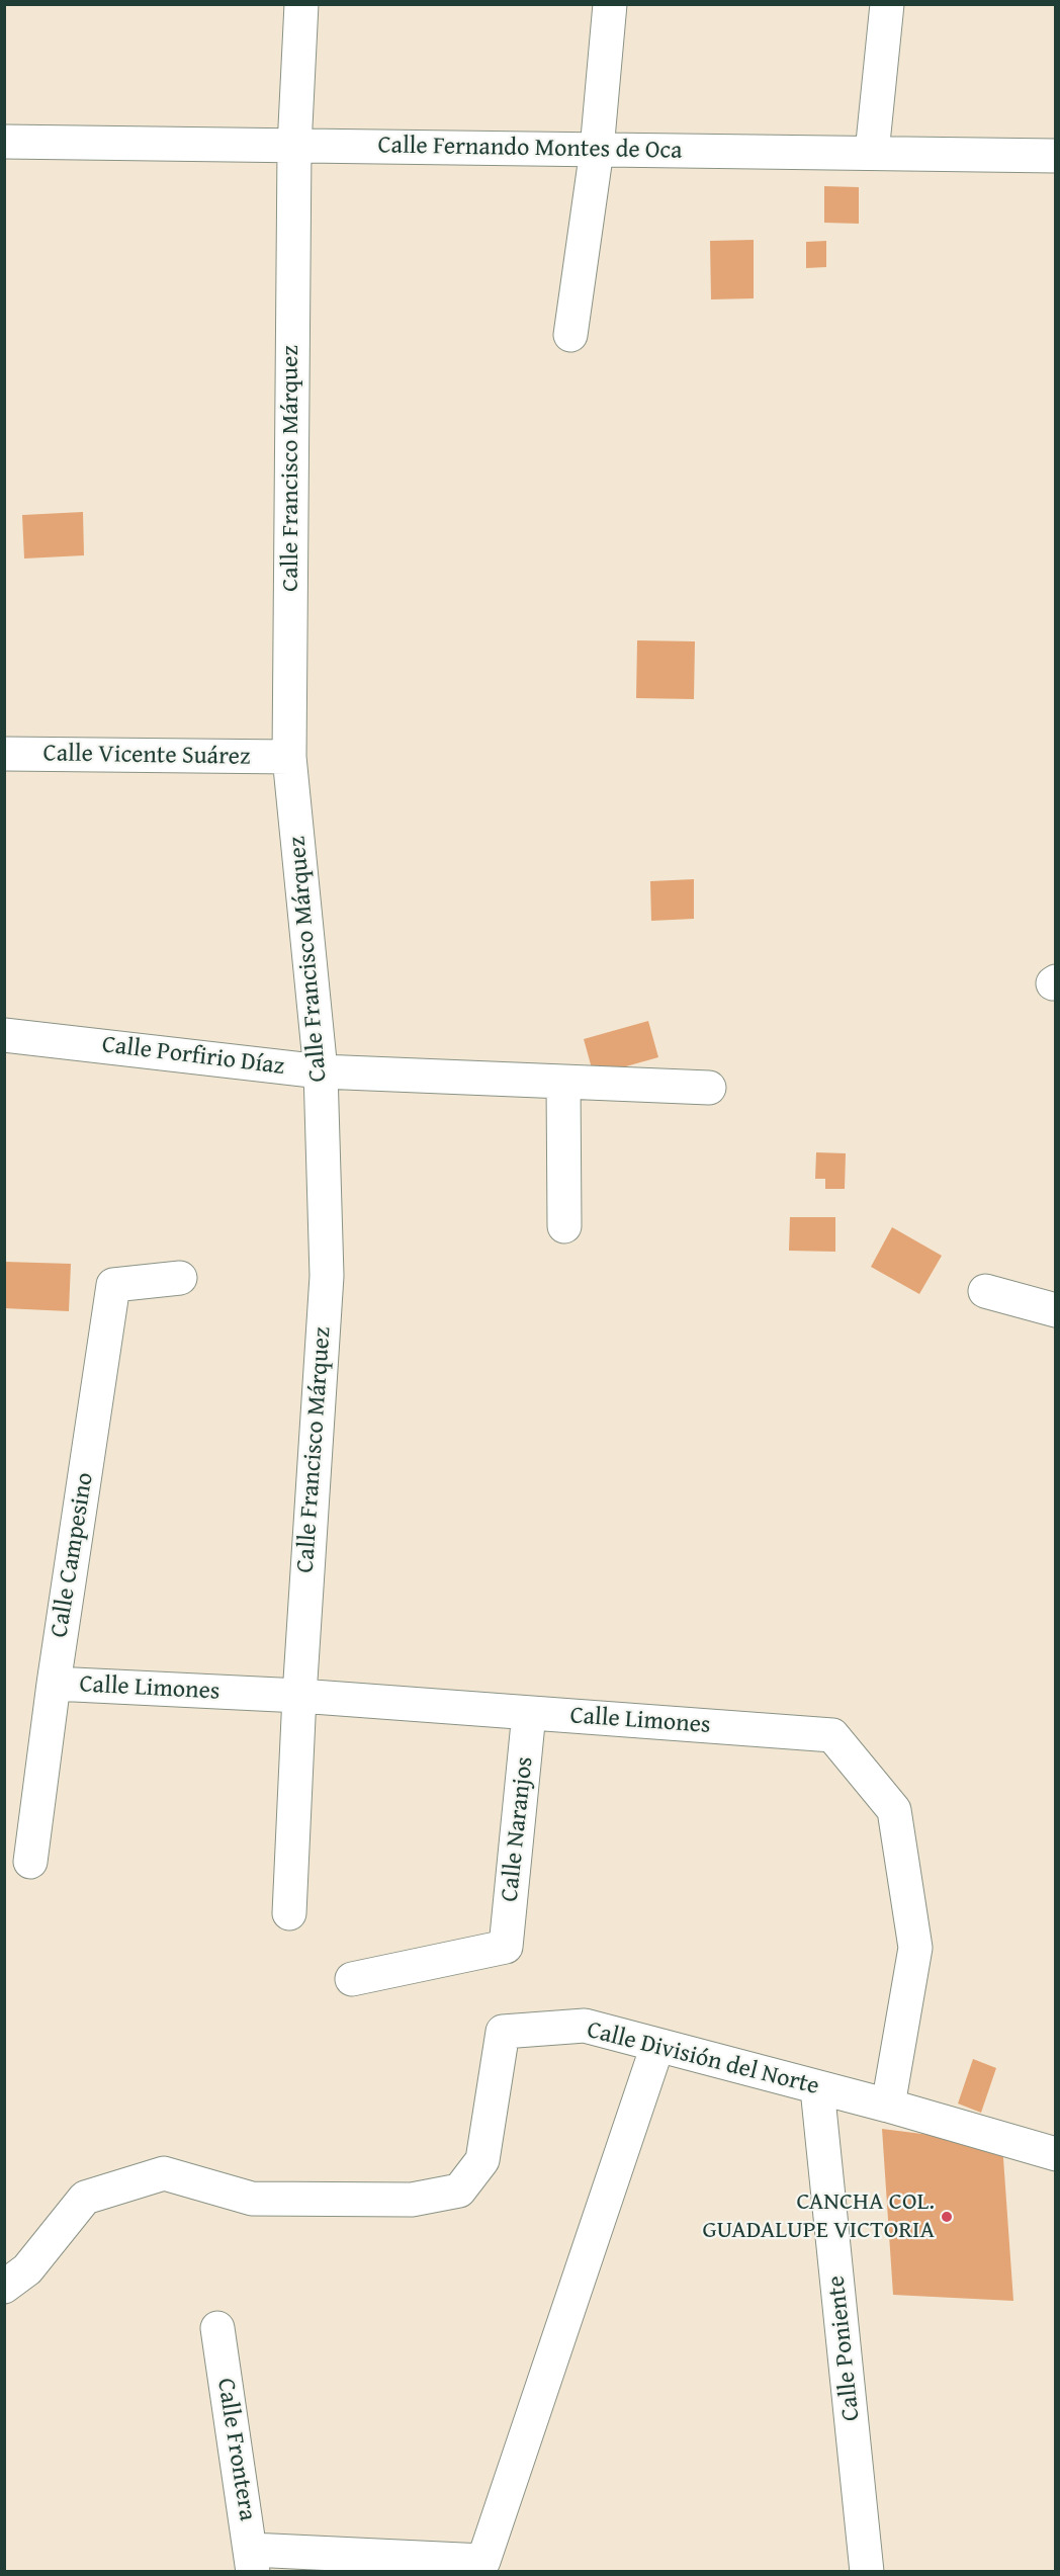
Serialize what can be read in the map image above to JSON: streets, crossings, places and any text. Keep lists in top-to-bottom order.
{
  "streets": {
    "street": [
      "Calle Fernando Montes de Oca",
      "Calle Francisco Márquez",
      "Calle Vicente Suárez",
      "Calle Porfirio Díaz",
      "Calle Campesino",
      "Calle Limones",
      "Calle Naranjos",
      "Calle División del Norte",
      "Calle Poniente",
      "Calle Frontera"
    ]
  },
  "crossings": [
    ["Calle Fernando Montes de Oca", "Calle Francisco Márquez"],
    ["Calle Francisco Márquez", "Calle Vicente Suárez"],
    ["Calle Francisco Márquez", "Calle Porfirio Díaz"],
    ["Calle Francisco Márquez", "Calle Limones"],
    ["Calle Campesino", "Calle Limones"],
    ["Calle Limones", "Calle Naranjos"],
    ["Calle Limones", "Calle División del Norte"],
    ["Calle División del Norte", "Calle Poniente"]
  ],
  "places": ["CANCHA COL. GUADALUPE VICTORIA"]
}
